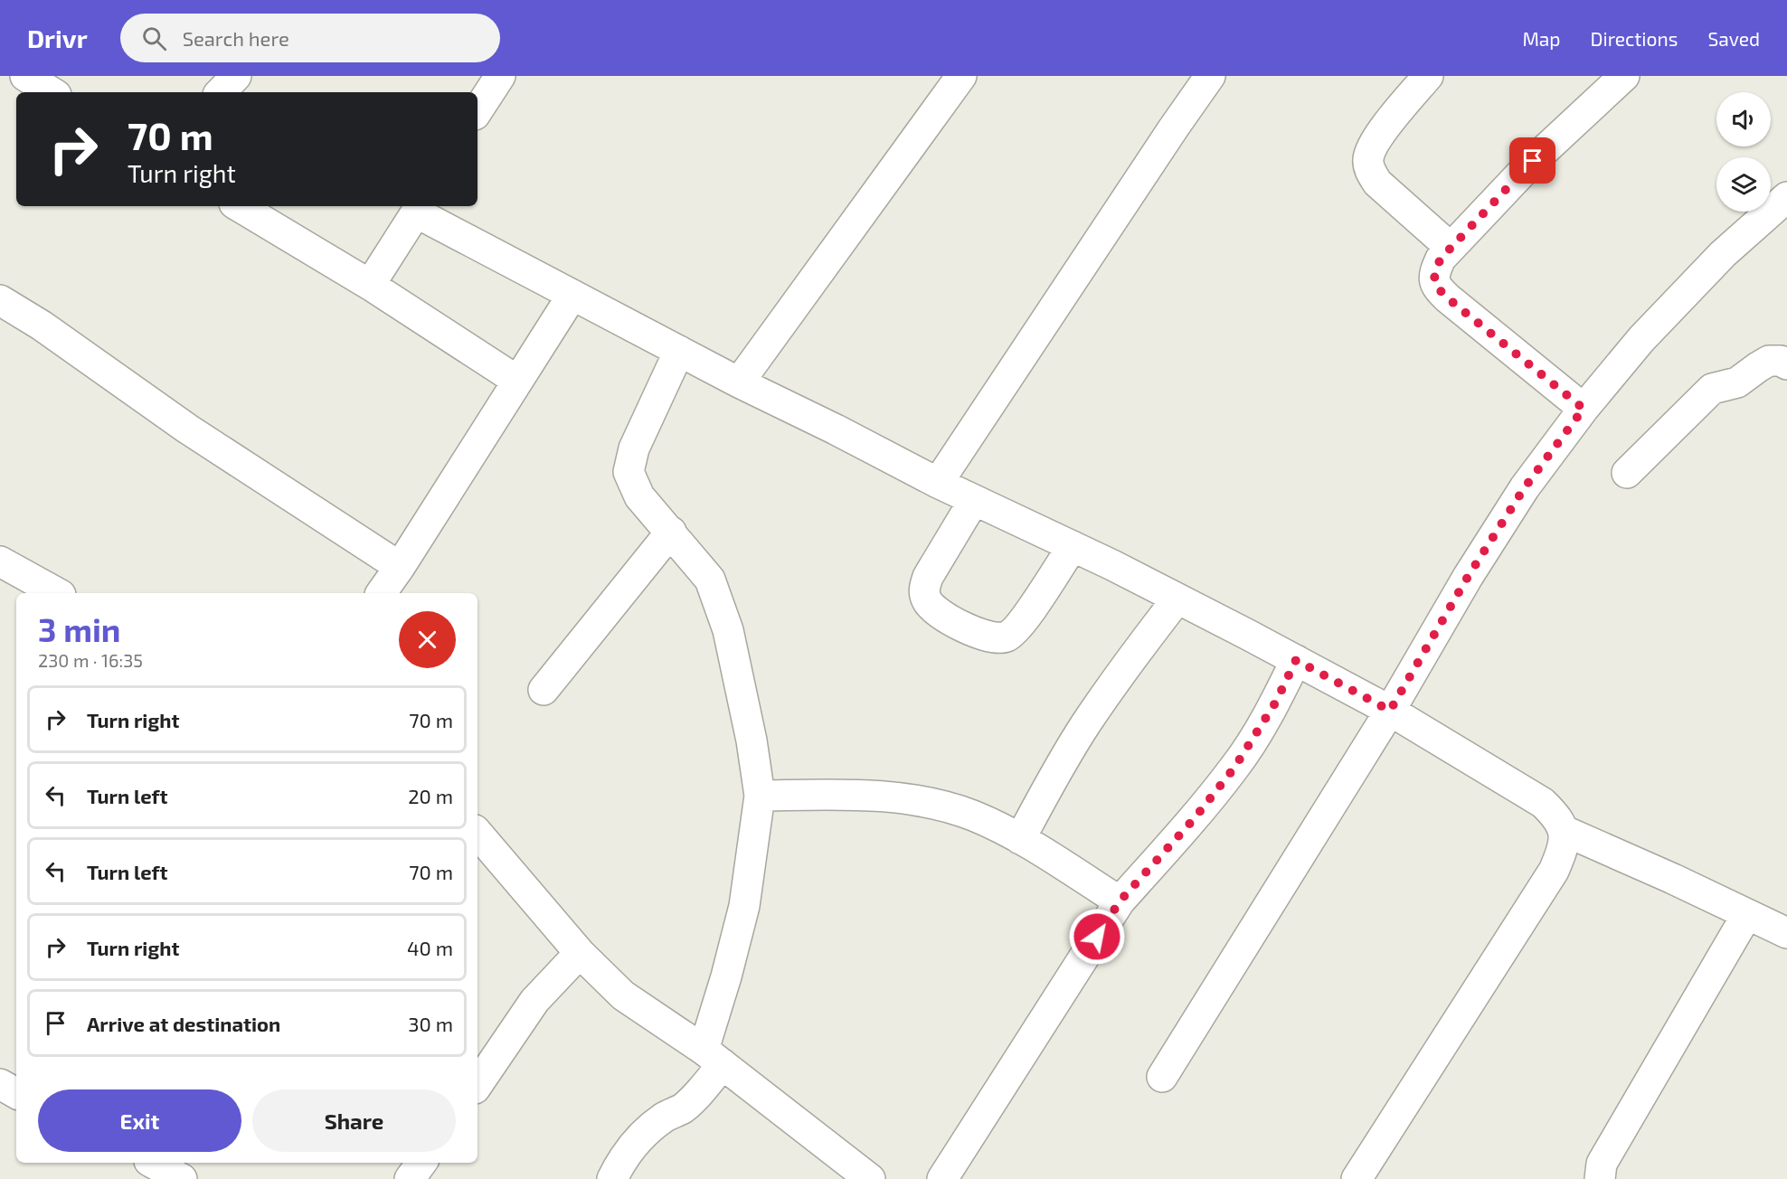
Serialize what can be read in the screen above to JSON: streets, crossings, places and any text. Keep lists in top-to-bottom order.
{
  "page": {
    "header": "Drivr",
    "search": "Search here",
    "nav": ["Map", "Directions", "Saved"],
    "turn": ["70 m", "Turn right"],
    "heading": ["3 min", "230 m · 16:35"],
    "list": [
      {
        "name": "Turn right",
        "value": "70 m"
      },
      {
        "name": "Turn left",
        "value": "20 m"
      },
      {
        "name": "Turn left",
        "value": "70 m"
      },
      {
        "name": "Turn right",
        "value": "40 m"
      },
      {
        "name": "Arrive at destination",
        "value": "30 m"
      }
    ],
    "buttons": ["Exit", "Share"]
  }
}
